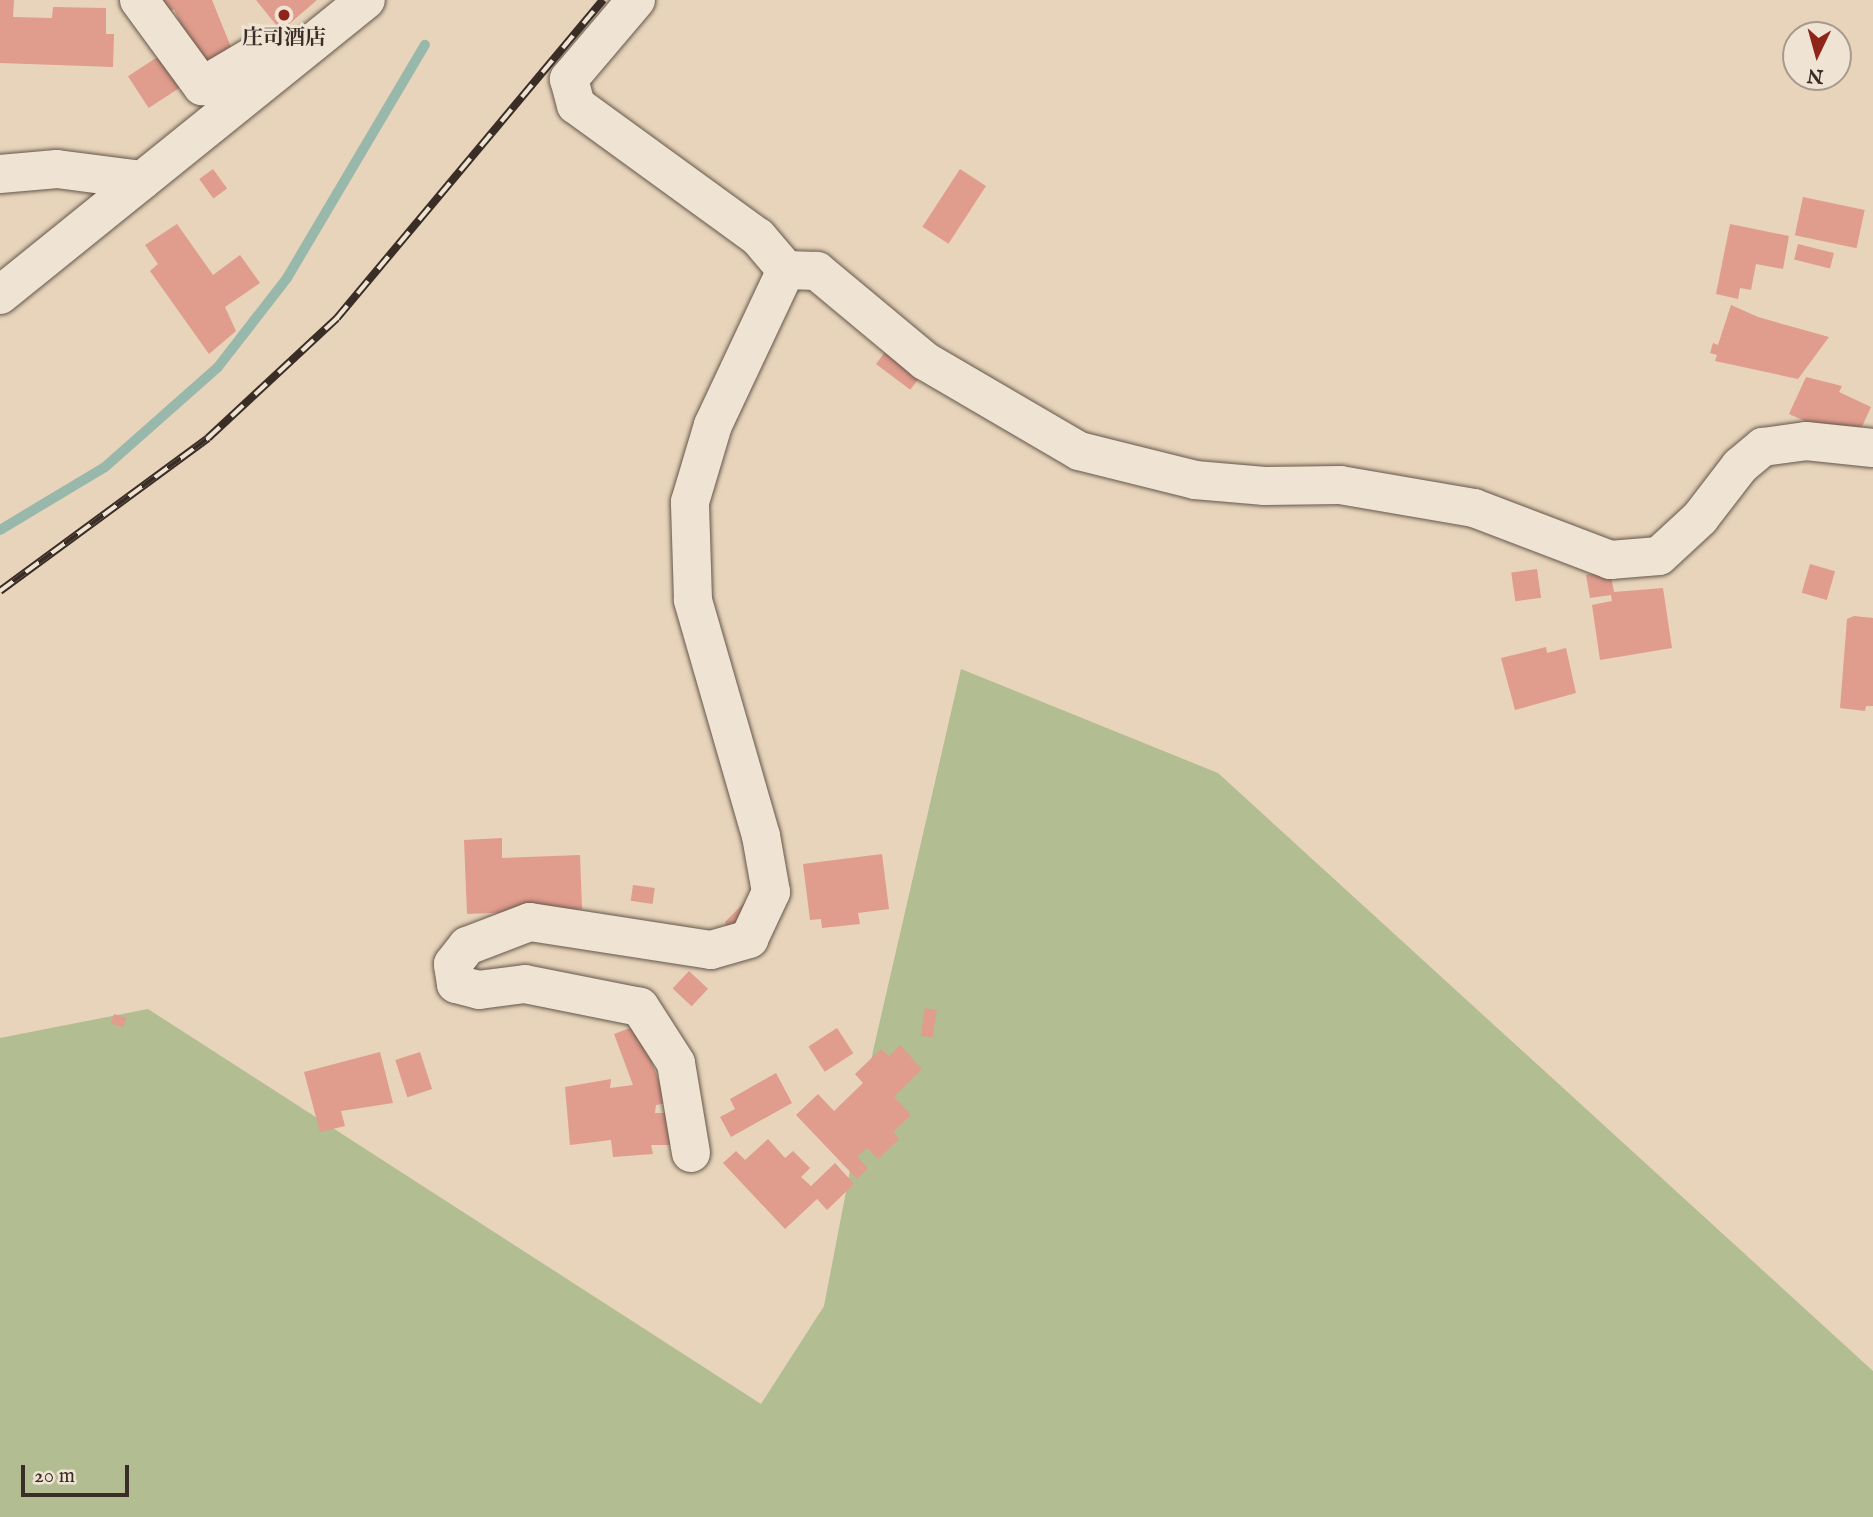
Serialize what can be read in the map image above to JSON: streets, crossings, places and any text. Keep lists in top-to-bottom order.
{
  "places": ["庄司酒店"],
  "scale_bar": "20 m",
  "north": "bottom"
}
